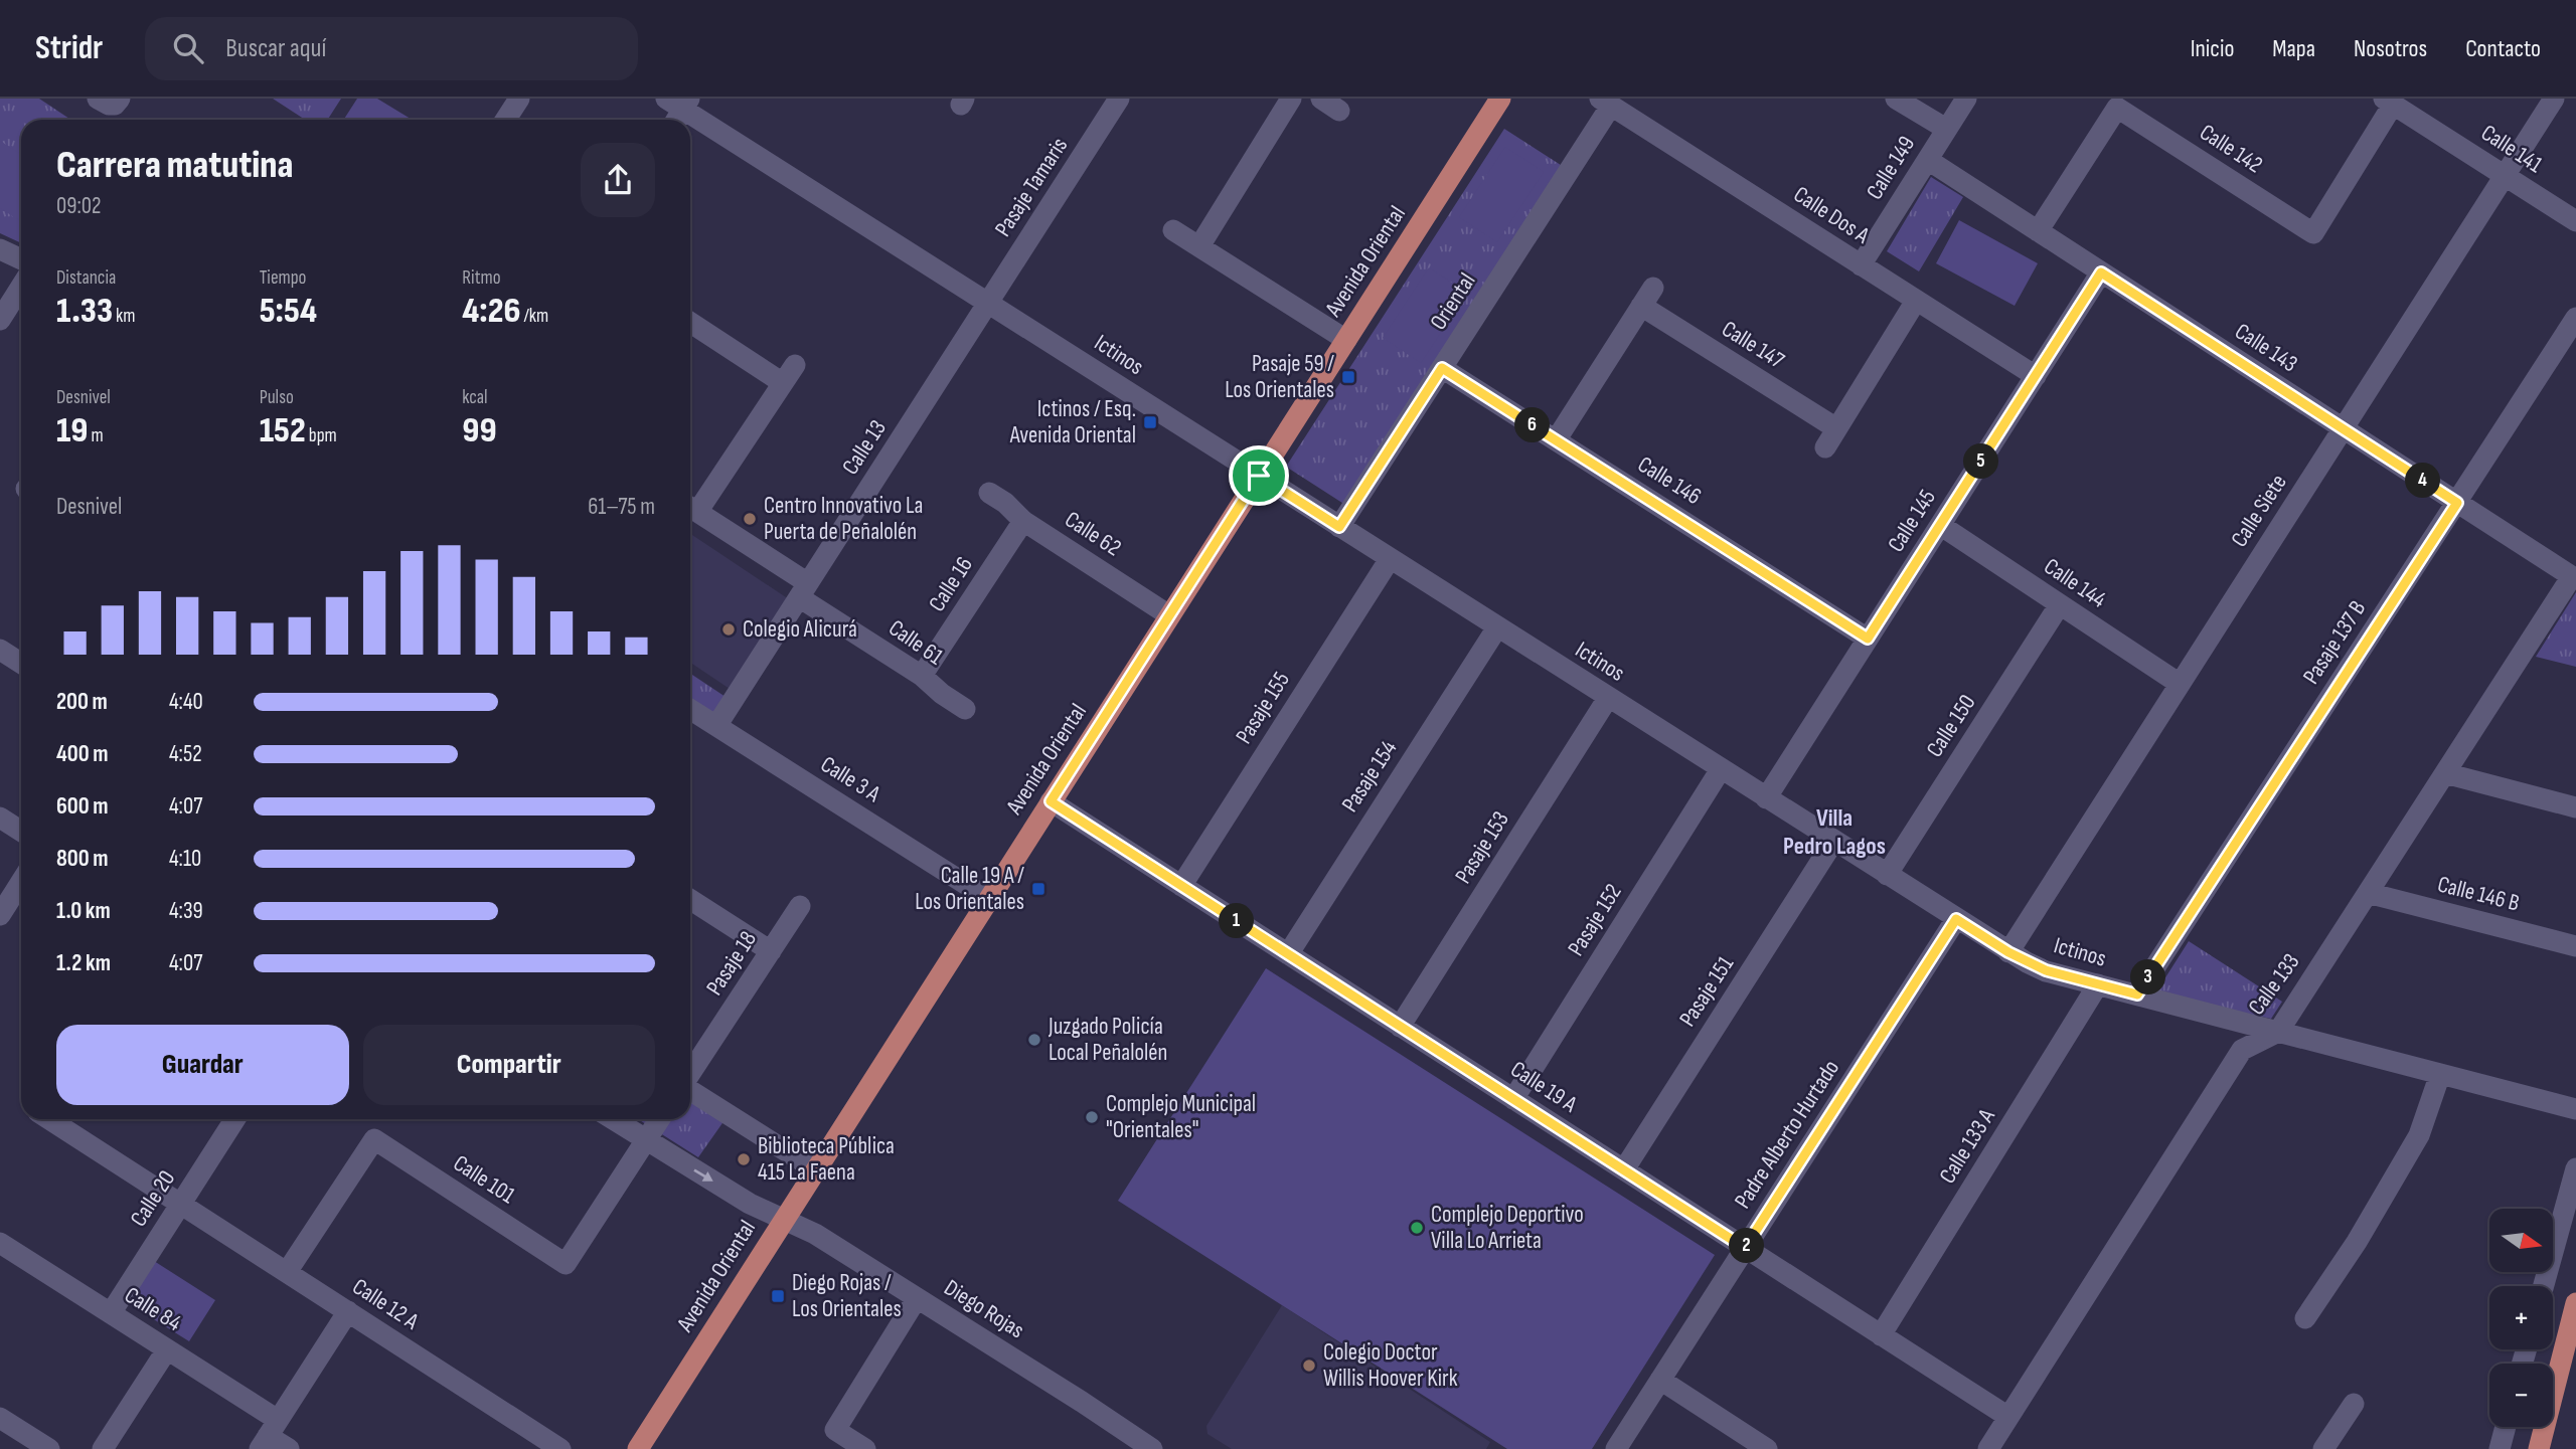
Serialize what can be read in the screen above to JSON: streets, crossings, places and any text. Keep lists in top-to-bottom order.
{
  "streets": {
    "main road": ["Avenida Oriental"],
    "street": [
      "Calle 142",
      "Calle 141",
      "Calle 149",
      "Pasaje Tamaris",
      "Calle Dos A",
      "Oriental",
      "Calle 147",
      "Calle 143",
      "Ictinos",
      "Calle 13",
      "Calle 146",
      "Calle Siete",
      "Calle 145",
      "Calle 62",
      "Calle 144",
      "Calle 16",
      "Calle 61",
      "Pasaje 137 B",
      "Pasaje 155",
      "Calle 150",
      "Pasaje 154",
      "Calle 3 A",
      "Pasaje 153",
      "Calle 146 B",
      "Pasaje 152",
      "Pasaje 18",
      "Calle 133",
      "Pasaje 151",
      "Calle 19 A",
      "Padre Alberto Hurtado",
      "Calle 133 A",
      "Calle 101",
      "Calle 20",
      "Calle 12 A",
      "Calle 84",
      "Diego Rojas"
    ]
  },
  "crossings": [
    ["Calle 142", "Calle 141"],
    ["Calle 142", "Calle 143"],
    ["Calle 141", "Calle Siete"],
    ["Calle 149", "Calle Dos A"],
    ["Calle 149", "Calle 143"],
    ["Pasaje Tamaris", "Ictinos"],
    ["Pasaje Tamaris", "Calle 13"],
    ["Calle Dos A", "Oriental"],
    ["Calle Dos A", "Calle 145"],
    ["Avenida Oriental", "Ictinos"],
    ["Avenida Oriental", "Calle 62"],
    ["Avenida Oriental", "Calle 3 A"],
    ["Avenida Oriental", "Calle 19 A"],
    ["Avenida Oriental", "Diego Rojas"],
    ["Oriental", "Ictinos"],
    ["Oriental", "Calle 146"],
    ["Calle 147", "Calle 146"],
    ["Calle 143", "Calle Siete"],
    ["Calle 143", "Calle 145"],
    ["Calle 143", "Pasaje 137 B"],
    ["Calle 143", "Calle 133"],
    ["Ictinos", "Calle 13"],
    ["Ictinos", "Calle Siete"],
    ["Ictinos", "Calle 145"],
    ["Ictinos", "Pasaje 137 B"],
    ["Ictinos", "Pasaje 155"],
    ["Ictinos", "Calle 150"],
    ["Ictinos", "Pasaje 154"],
    ["Ictinos", "Pasaje 153"],
    ["Ictinos", "Pasaje 152"],
    ["Ictinos", "Calle 133"],
    ["Ictinos", "Pasaje 151"],
    ["Ictinos", "Padre Alberto Hurtado"],
    ["Ictinos", "Calle 133 A"],
    ["Calle 13", "Calle 61"],
    ["Calle 13", "Calle 3 A"],
    ["Calle 146", "Calle 145"],
    ["Calle Siete", "Calle 144"],
    ["Calle 145", "Calle 144"],
    ["Calle 62", "Calle 16"],
    ["Calle 144", "Calle 150"],
    ["Calle 16", "Calle 61"],
    ["Pasaje 155", "Calle 19 A"],
    ["Pasaje 154", "Calle 19 A"],
    ["Pasaje 153", "Calle 19 A"],
    ["Calle 146 B", "Calle 133"],
    ["Pasaje 152", "Calle 19 A"],
    ["Calle 133", "Calle 19 A"],
    ["Pasaje 151", "Calle 19 A"],
    ["Calle 19 A", "Padre Alberto Hurtado"],
    ["Calle 19 A", "Calle 133 A"],
    ["Calle 101", "Calle 12 A"],
    ["Calle 101", "Diego Rojas"],
    ["Calle 20", "Calle 12 A"],
    ["Calle 20", "Calle 84"]
  ],
  "districts": ["Villa Pedro Lagos"],
  "places": {
    "transit": [
      "Pasaje 59 / Los Orientales",
      "Ictinos / Esq. Avenida Oriental",
      "Calle 19 A / Los Orientales",
      "Diego Rojas / Los Orientales"
    ],
    "other": [
      "Centro Innovativo La Puerta de Peñalolén",
      "Colegio Alicurá",
      "Juzgado Policía Local Peñalolén",
      "Complejo Municipal \"Orientales\"",
      "Biblioteca Pública 415 La Faena",
      "Complejo Deportivo Villa Lo Arrieta",
      "Colegio Doctor Willis Hoover Kirk"
    ]
  },
  "north": "right",
  "page": {
    "header": "Stridr",
    "search": "Buscar aquí",
    "nav": [
      "Inicio",
      "Mapa",
      "Nosotros",
      "Contacto"
    ],
    "heading": ["Carrera matutina", "09:02"],
    "stats": [
      ["Distancia", "1.33 km"],
      ["Tiempo", "5:54"],
      ["Ritmo", "4:26 /km"],
      ["Desnivel", "19 m"],
      ["Pulso", "152 bpm"],
      ["kcal", "99"]
    ],
    "pins": [
      "6",
      "5",
      "4",
      "1",
      "3",
      "2"
    ],
    "chart": ["Desnivel", "61–75 m"],
    "list": [
      {
        "name": "200 m",
        "note": "4:40"
      },
      {
        "name": "400 m",
        "note": "4:52"
      },
      {
        "name": "600 m",
        "note": "4:07"
      },
      {
        "name": "800 m",
        "note": "4:10"
      },
      {
        "name": "1.0 km",
        "note": "4:39"
      },
      {
        "name": "1.2 km",
        "note": "4:07"
      }
    ],
    "buttons": ["Guardar", "Compartir"],
    "map_buttons": ["+", "−"]
  }
}
